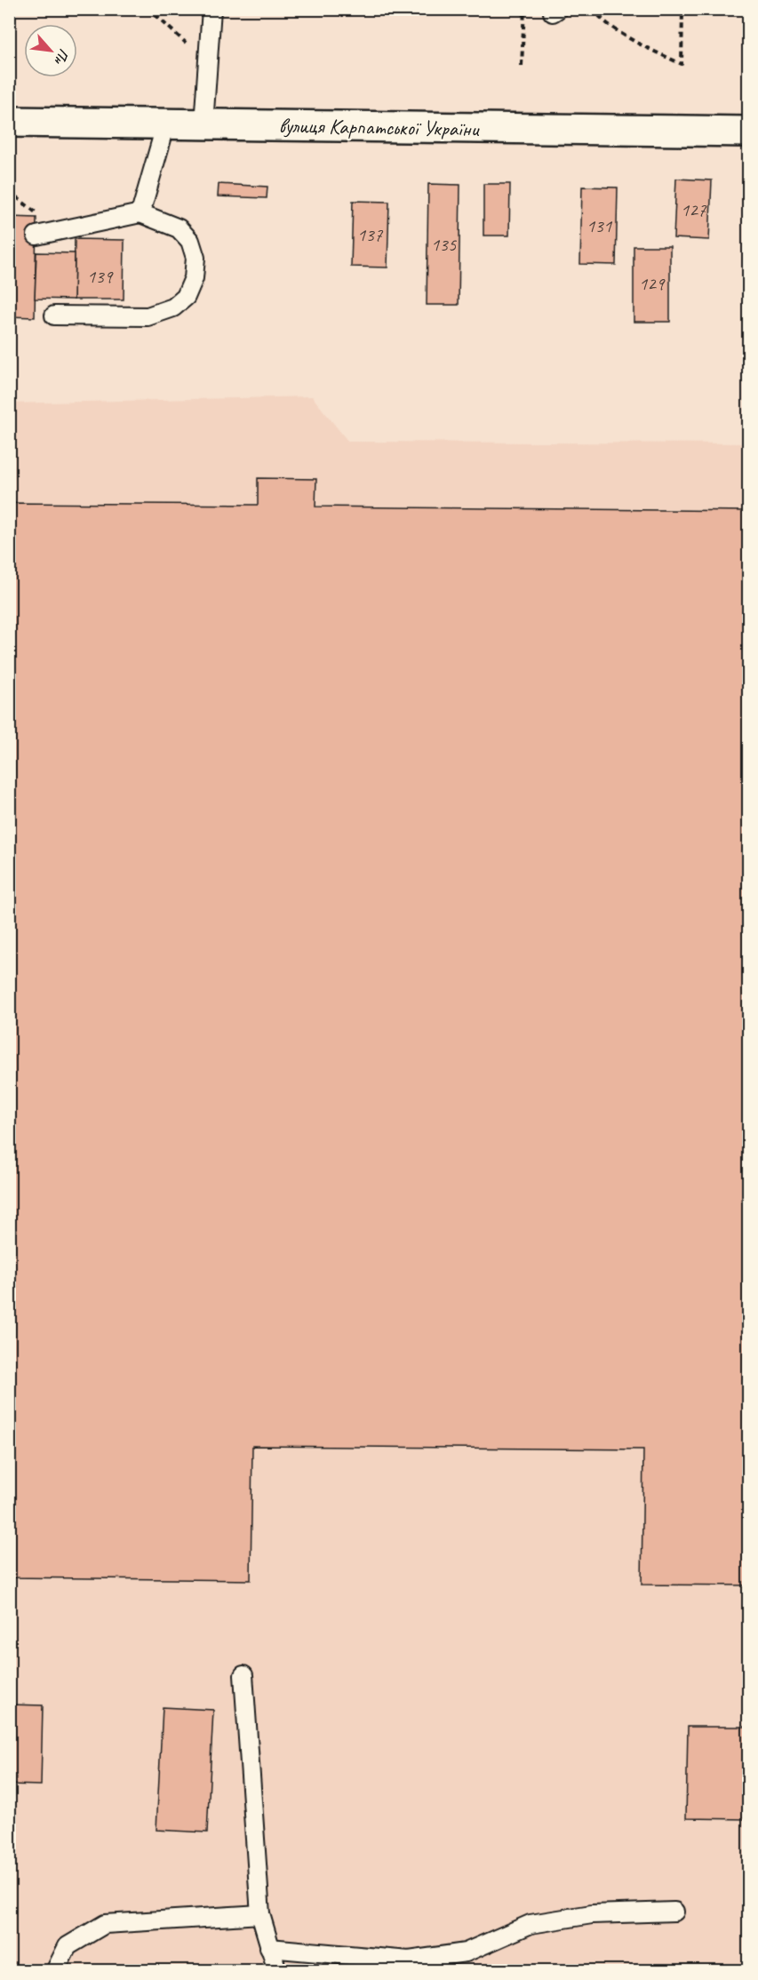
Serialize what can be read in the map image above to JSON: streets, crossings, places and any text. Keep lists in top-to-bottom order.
{
  "streets": {
    "main road": ["вулиця Карпатської України"]
  },
  "house_numbers": [
    "127",
    "131",
    "137",
    "135",
    "139",
    "129"
  ],
  "north": "bottom right"
}
